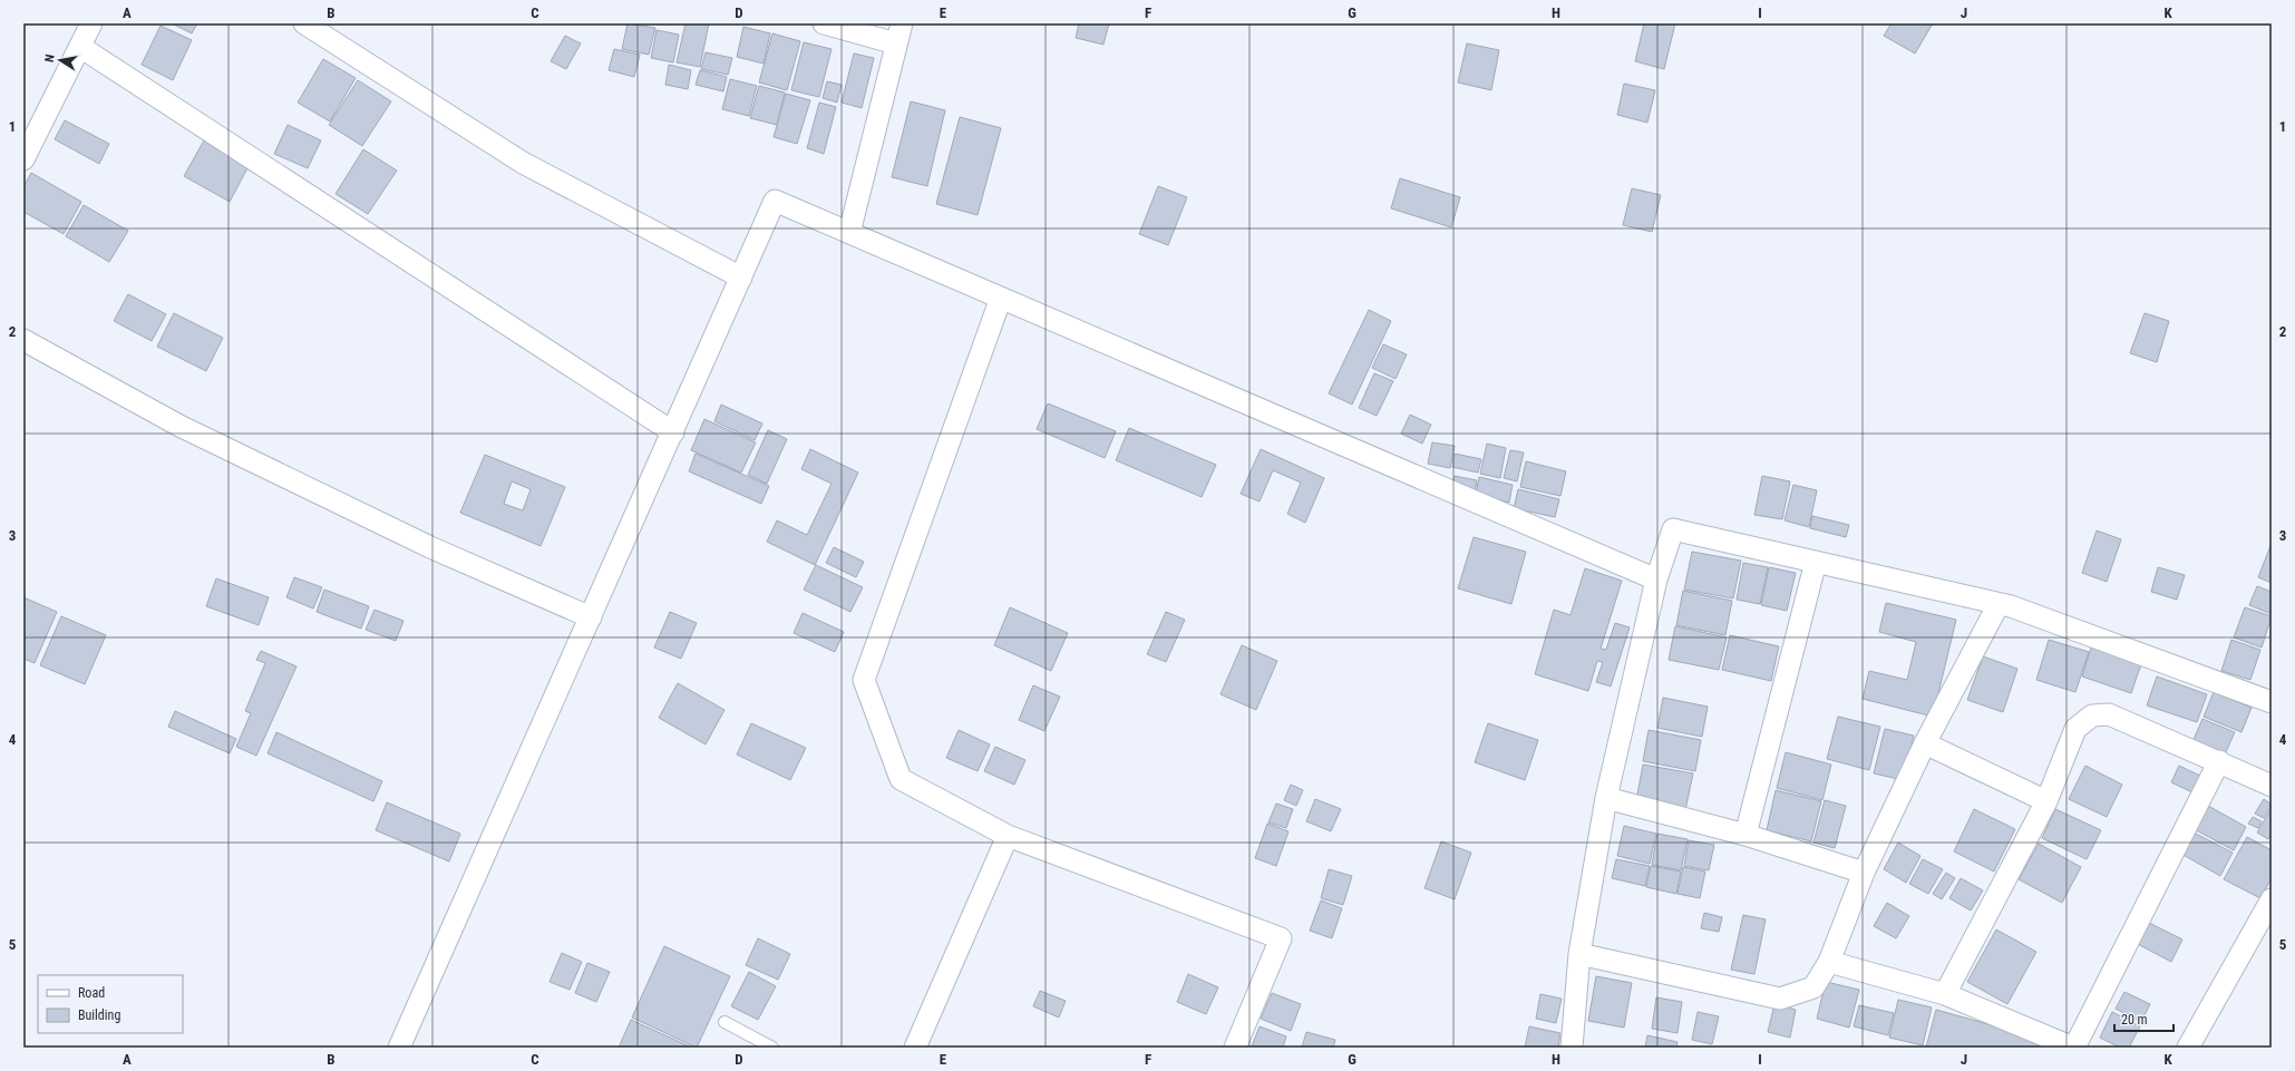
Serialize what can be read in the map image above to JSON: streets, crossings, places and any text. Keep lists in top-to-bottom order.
{
  "legend": ["Road", "Building"],
  "scale_bar": "20 m",
  "north": "left",
  "grid": {
    "columns": [
      "A",
      "B",
      "C",
      "D",
      "E",
      "F",
      "G",
      "H",
      "I",
      "J",
      "K"
    ],
    "rows": [
      "1",
      "2",
      "3",
      "4",
      "5"
    ]
  }
}
